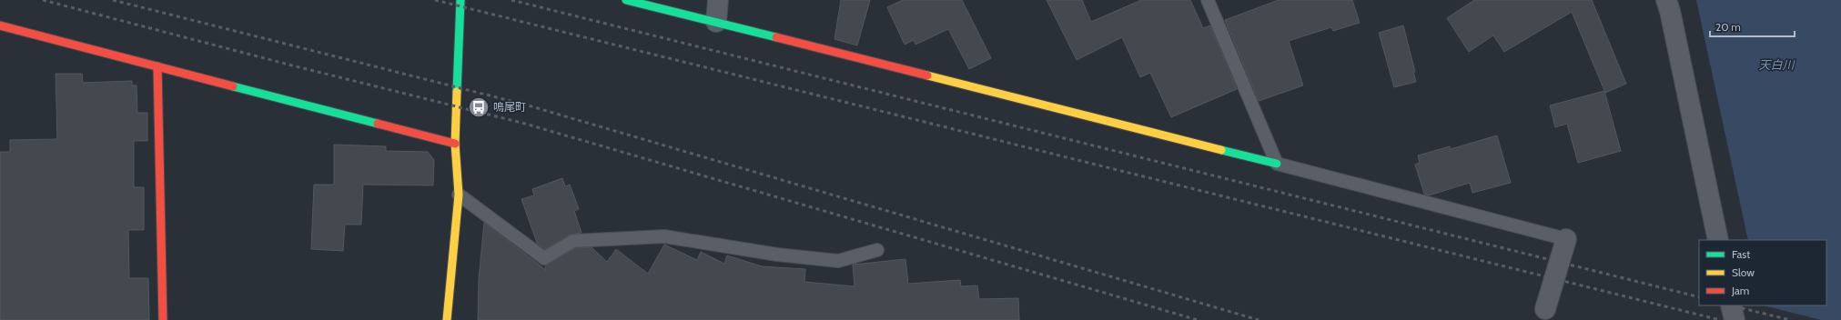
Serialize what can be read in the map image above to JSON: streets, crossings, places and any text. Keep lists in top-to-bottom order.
{
  "water": ["天白川"],
  "places": {
    "bus stop": ["鳴尾町"]
  },
  "legend": ["Fast", "Slow", "Jam"],
  "scale_bar": "20 m"
}
